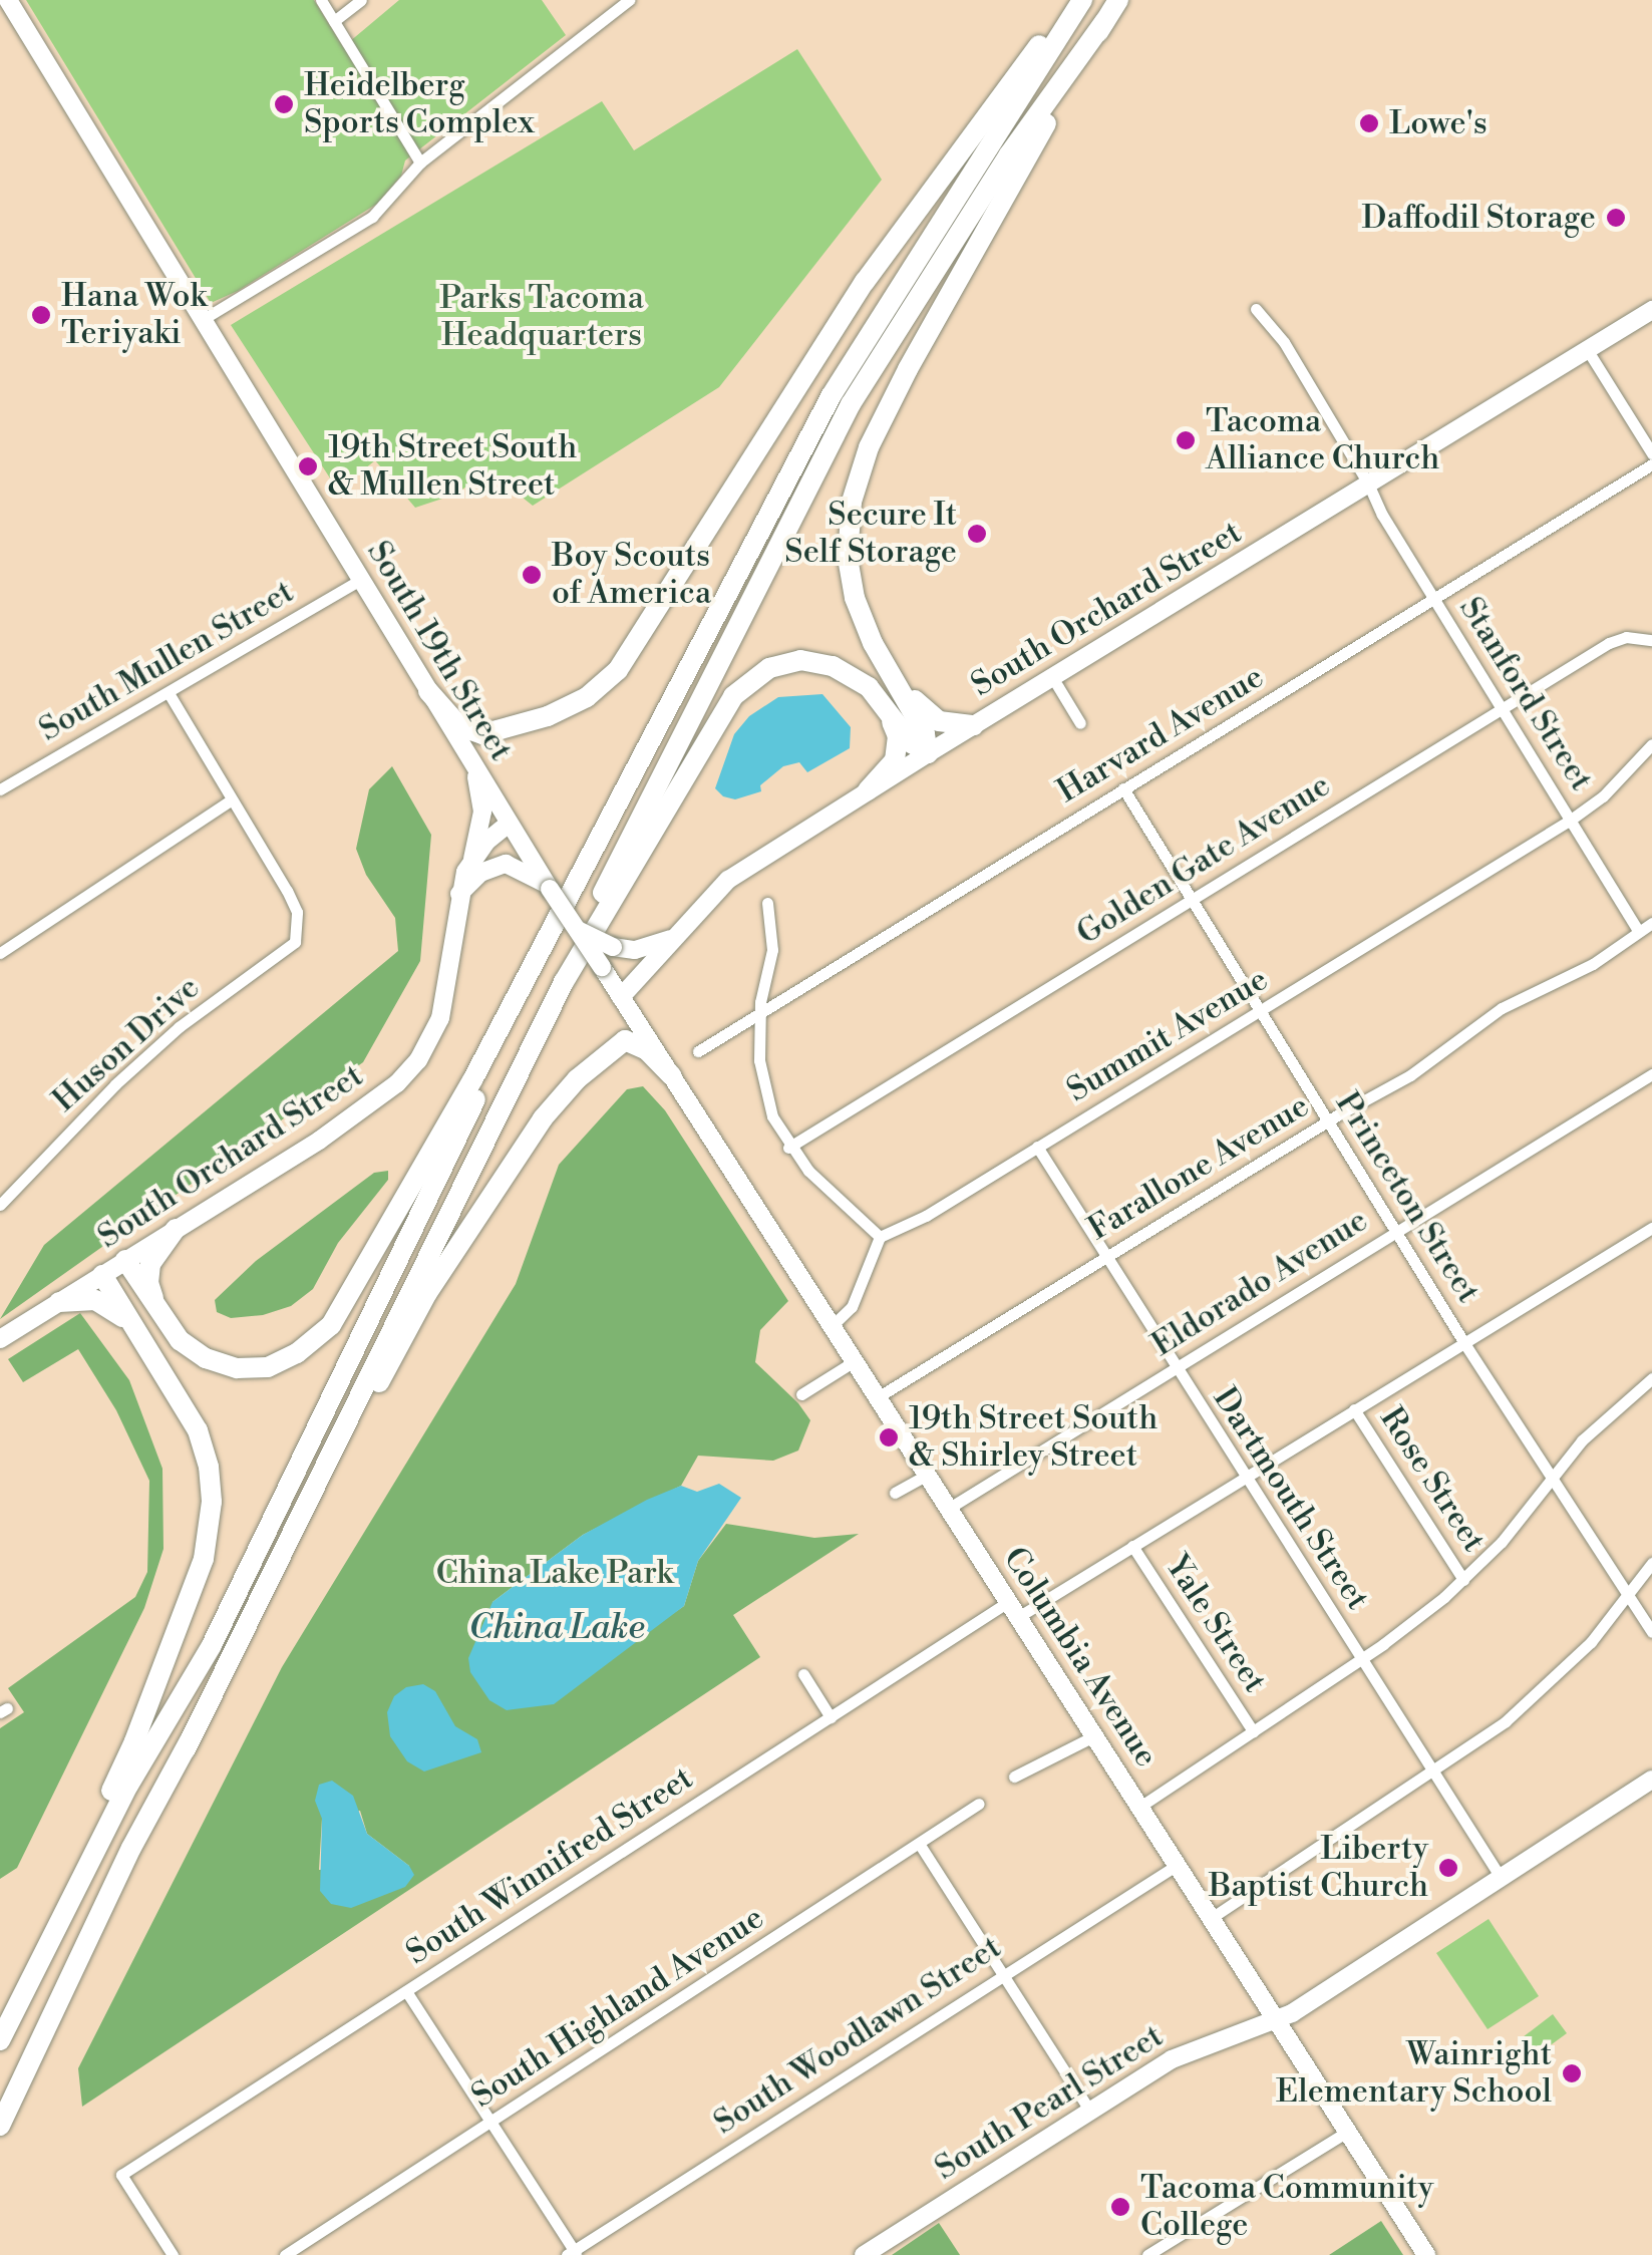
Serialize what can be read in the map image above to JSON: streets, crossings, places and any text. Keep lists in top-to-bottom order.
{
  "streets": {
    "main road": [
      "South Orchard Street",
      "South 19th Street",
      "Columbia Avenue",
      "South Pearl Street"
    ],
    "street": [
      "South Mullen Street",
      "Stanford Street",
      "Harvard Avenue",
      "Golden Gate Avenue",
      "Summit Avenue",
      "Huson Drive",
      "Farallone Avenue",
      "Princeton Street",
      "Eldorado Avenue",
      "Rose Street",
      "Dartmouth Street",
      "Yale Street",
      "South Winnifred Street",
      "South Highland Avenue",
      "South Woodlawn Street"
    ]
  },
  "crossings": [
    ["South Orchard Street", "South 19th Street"],
    ["South Orchard Street", "Stanford Street"],
    ["South 19th Street", "South Mullen Street"],
    ["South 19th Street", "Columbia Avenue"],
    ["Stanford Street", "Harvard Avenue"],
    ["Stanford Street", "Golden Gate Avenue"],
    ["Stanford Street", "Summit Avenue"],
    ["Stanford Street", "Farallone Avenue"],
    ["Harvard Avenue", "Princeton Street"],
    ["Golden Gate Avenue", "Princeton Street"],
    ["Summit Avenue", "Princeton Street"],
    ["Summit Avenue", "Dartmouth Street"],
    ["Farallone Avenue", "Princeton Street"],
    ["Farallone Avenue", "Dartmouth Street"],
    ["Farallone Avenue", "Columbia Avenue"],
    ["Princeton Street", "Eldorado Avenue"],
    ["Princeton Street", "South Winnifred Street"],
    ["Eldorado Avenue", "Dartmouth Street"],
    ["Eldorado Avenue", "Columbia Avenue"],
    ["Rose Street", "South Winnifred Street"],
    ["Dartmouth Street", "South Winnifred Street"],
    ["Dartmouth Street", "South Pearl Street"],
    ["Yale Street", "South Winnifred Street"],
    ["Columbia Avenue", "South Winnifred Street"],
    ["Columbia Avenue", "South Woodlawn Street"],
    ["Columbia Avenue", "South Pearl Street"]
  ],
  "water": ["China Lake"],
  "parks": ["Parks Tacoma Headquarters", "China Lake Park"],
  "places": [
    "Heidelberg Sports Complex",
    "Lowe's",
    "Daffodil Storage",
    "Hana Wok Teriyaki",
    "Tacoma Alliance Church",
    "19th Street South & Mullen Street",
    "Secure It Self Storage",
    "Boy Scouts of America",
    "19th Street South & Shirley Street",
    "Liberty Baptist Church",
    "Wainright Elementary School",
    "Tacoma Community College"
  ]
}
